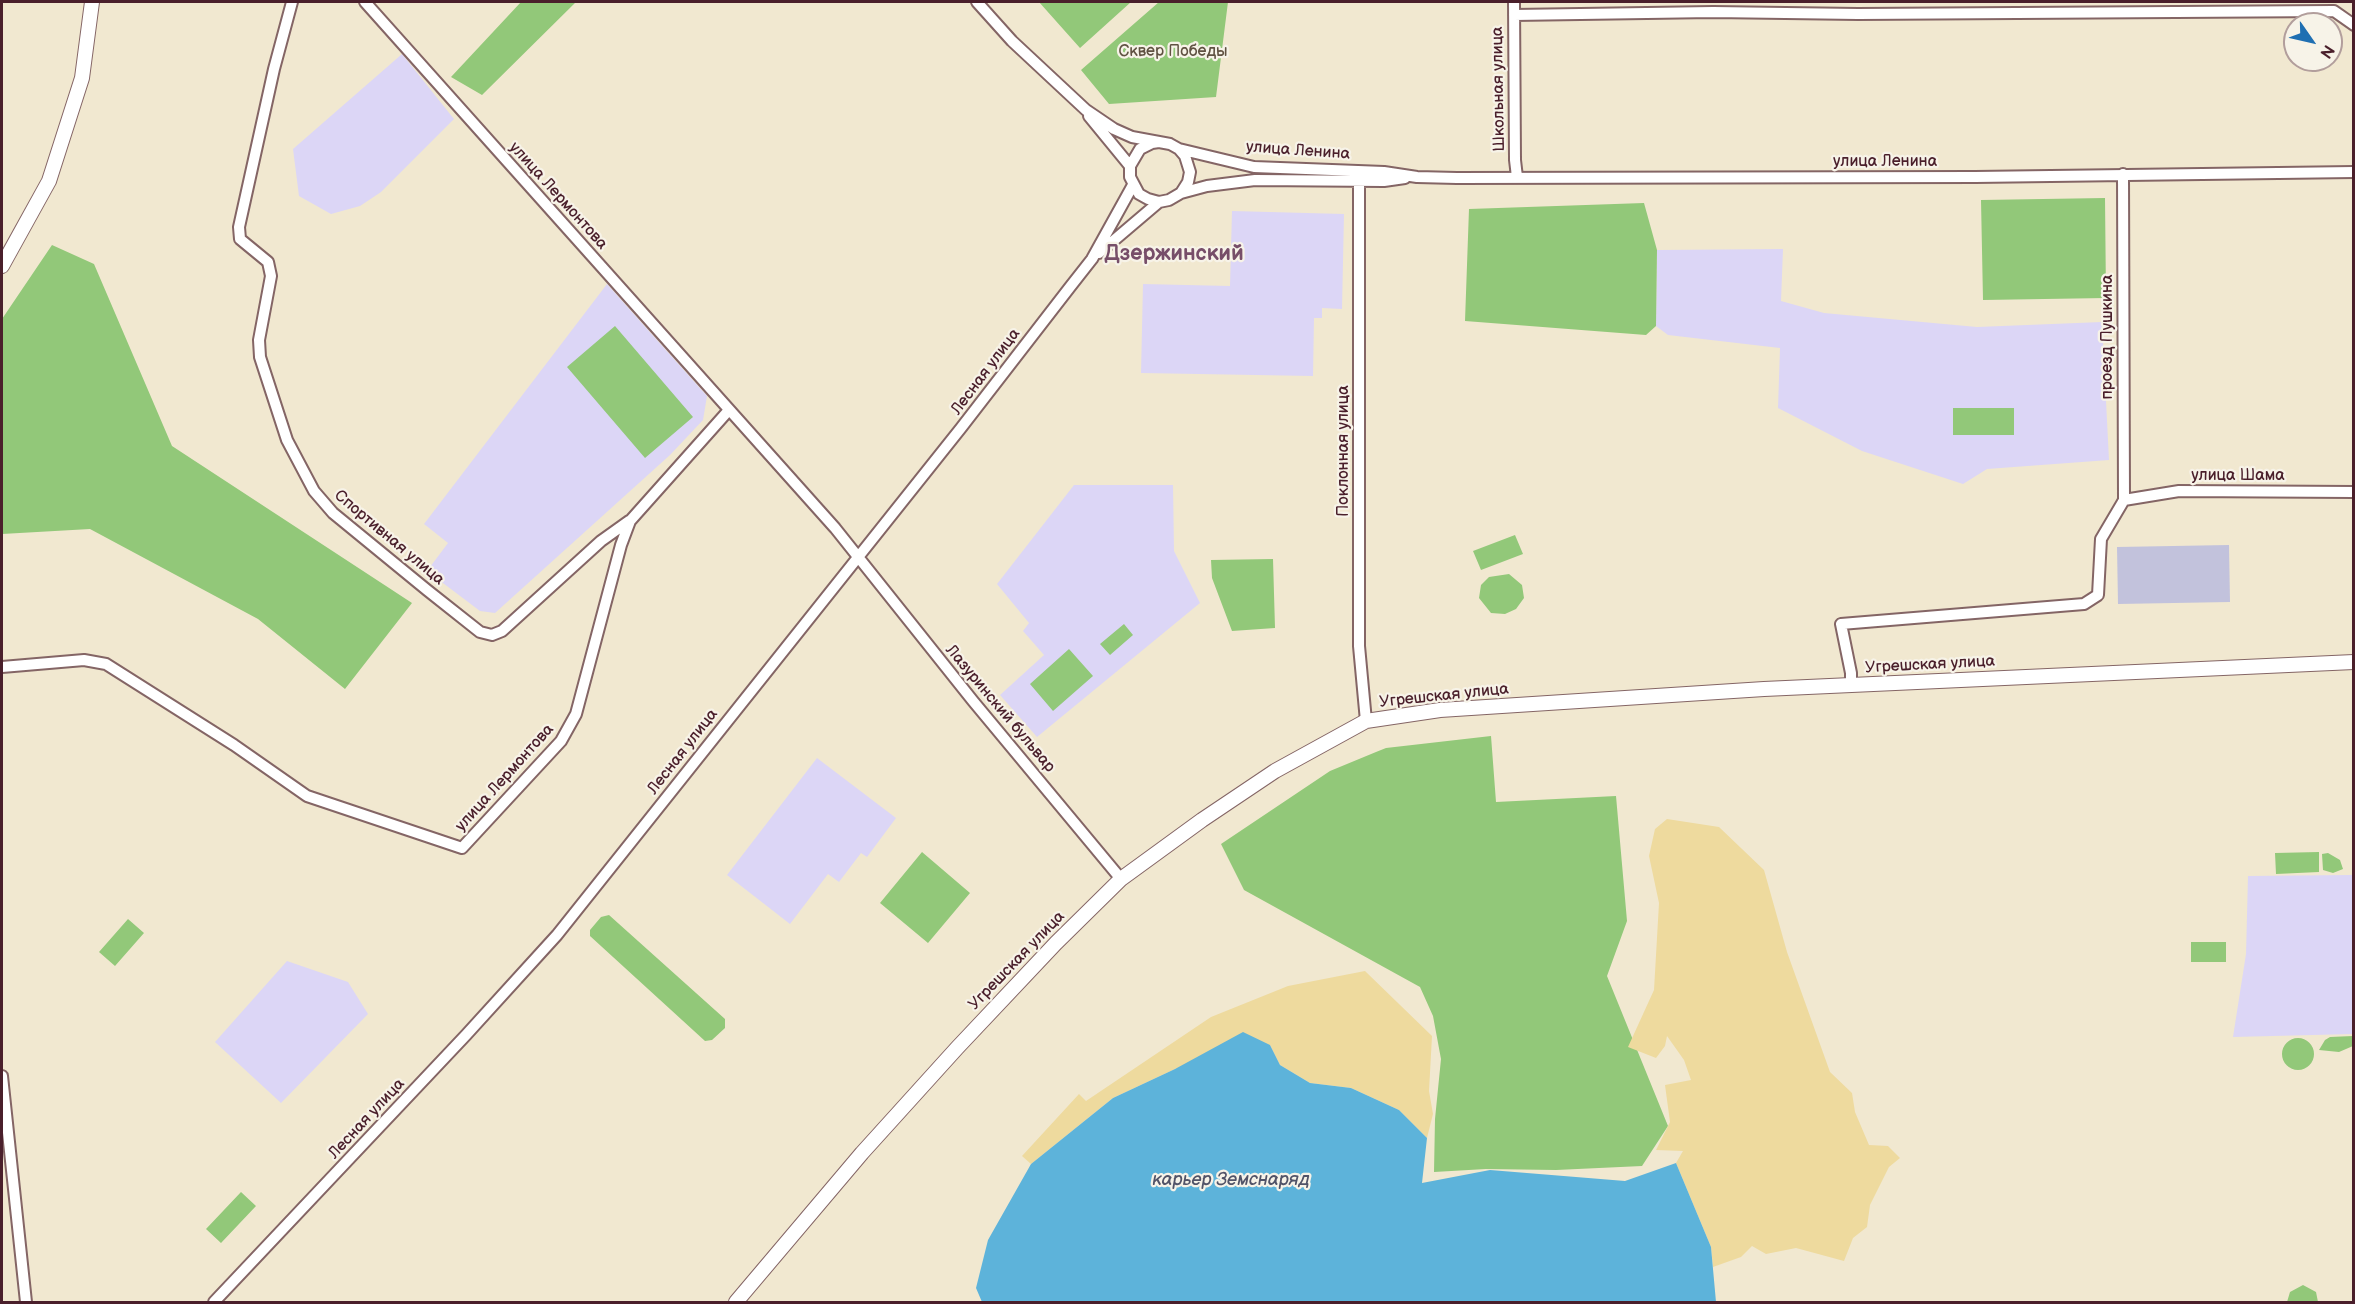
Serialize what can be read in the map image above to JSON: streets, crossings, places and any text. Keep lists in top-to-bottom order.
{
  "streets": {
    "main road": ["Угрешская улица"],
    "street": [
      "Школьная улица",
      "улица Ленина",
      "улица Лермонтова",
      "проезд Пушкина",
      "Лесная улица",
      "Поклонная улица",
      "улица Шама",
      "Спортивная улица",
      "Лазуринский бульвар"
    ]
  },
  "crossings": [
    ["Школьная улица", "улица Ленина"],
    ["улица Ленина", "проезд Пушкина"],
    ["улица Ленина", "Лесная улица"],
    ["улица Ленина", "Поклонная улица"],
    ["улица Лермонтова", "Лесная улица"],
    ["улица Лермонтова", "Спортивная улица"],
    ["улица Лермонтова", "Лазуринский бульвар"],
    ["проезд Пушкина", "улица Шама"],
    ["Лесная улица", "Лазуринский бульвар"],
    ["Поклонная улица", "Угрешская улица"],
    ["Угрешская улица", "Лазуринский бульвар"]
  ],
  "districts": ["Дзержинский"],
  "water": ["карьер Земснаряд"],
  "parks": ["Сквер Победы"],
  "north": "bottom right"
}
